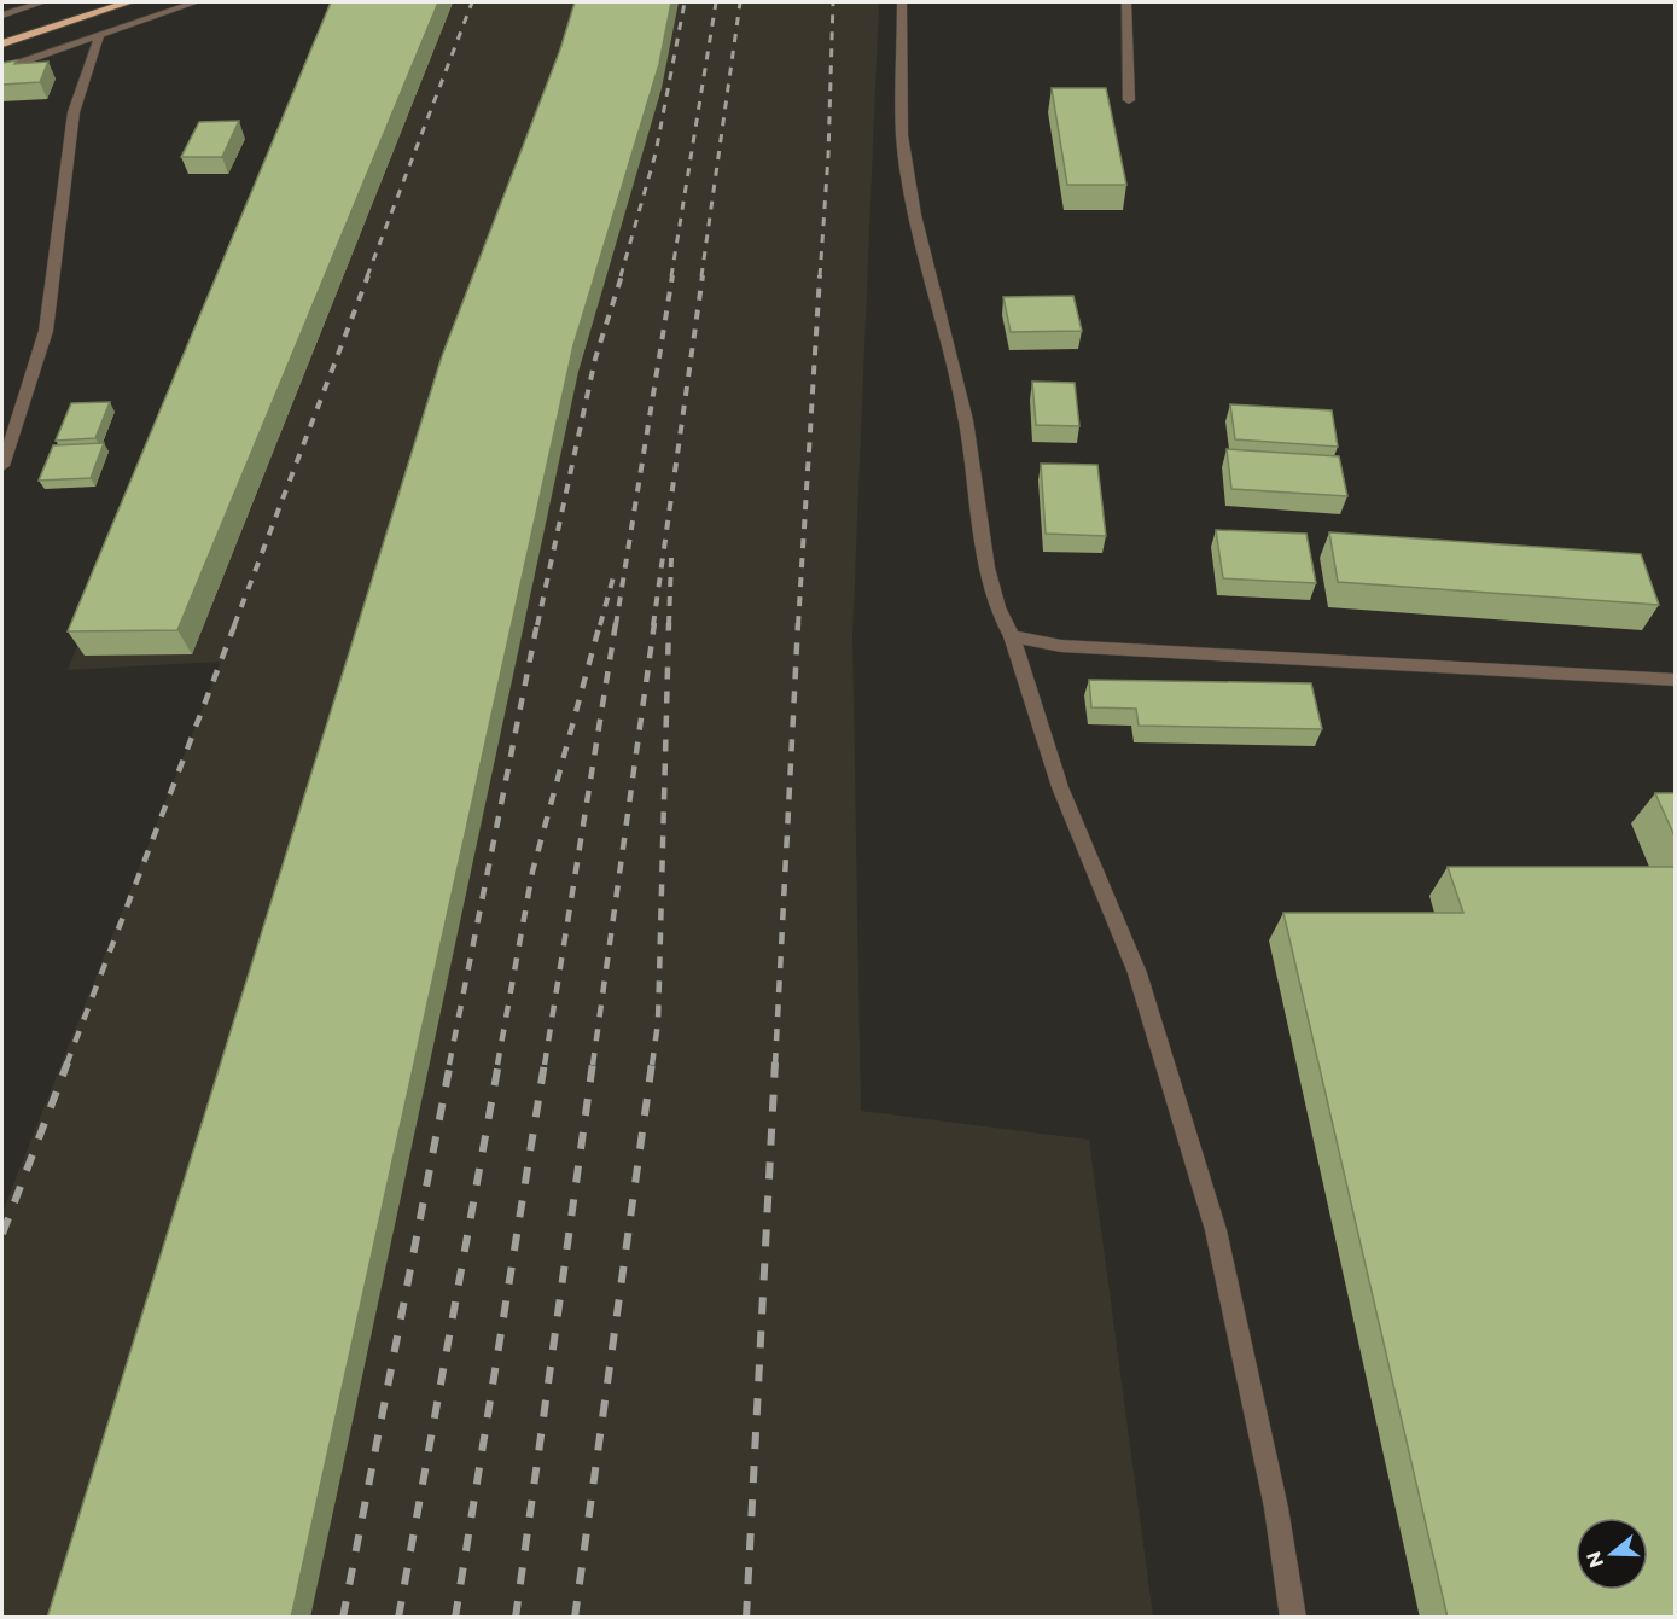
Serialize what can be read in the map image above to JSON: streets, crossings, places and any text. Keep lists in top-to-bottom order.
{
  "north": "left"
}
